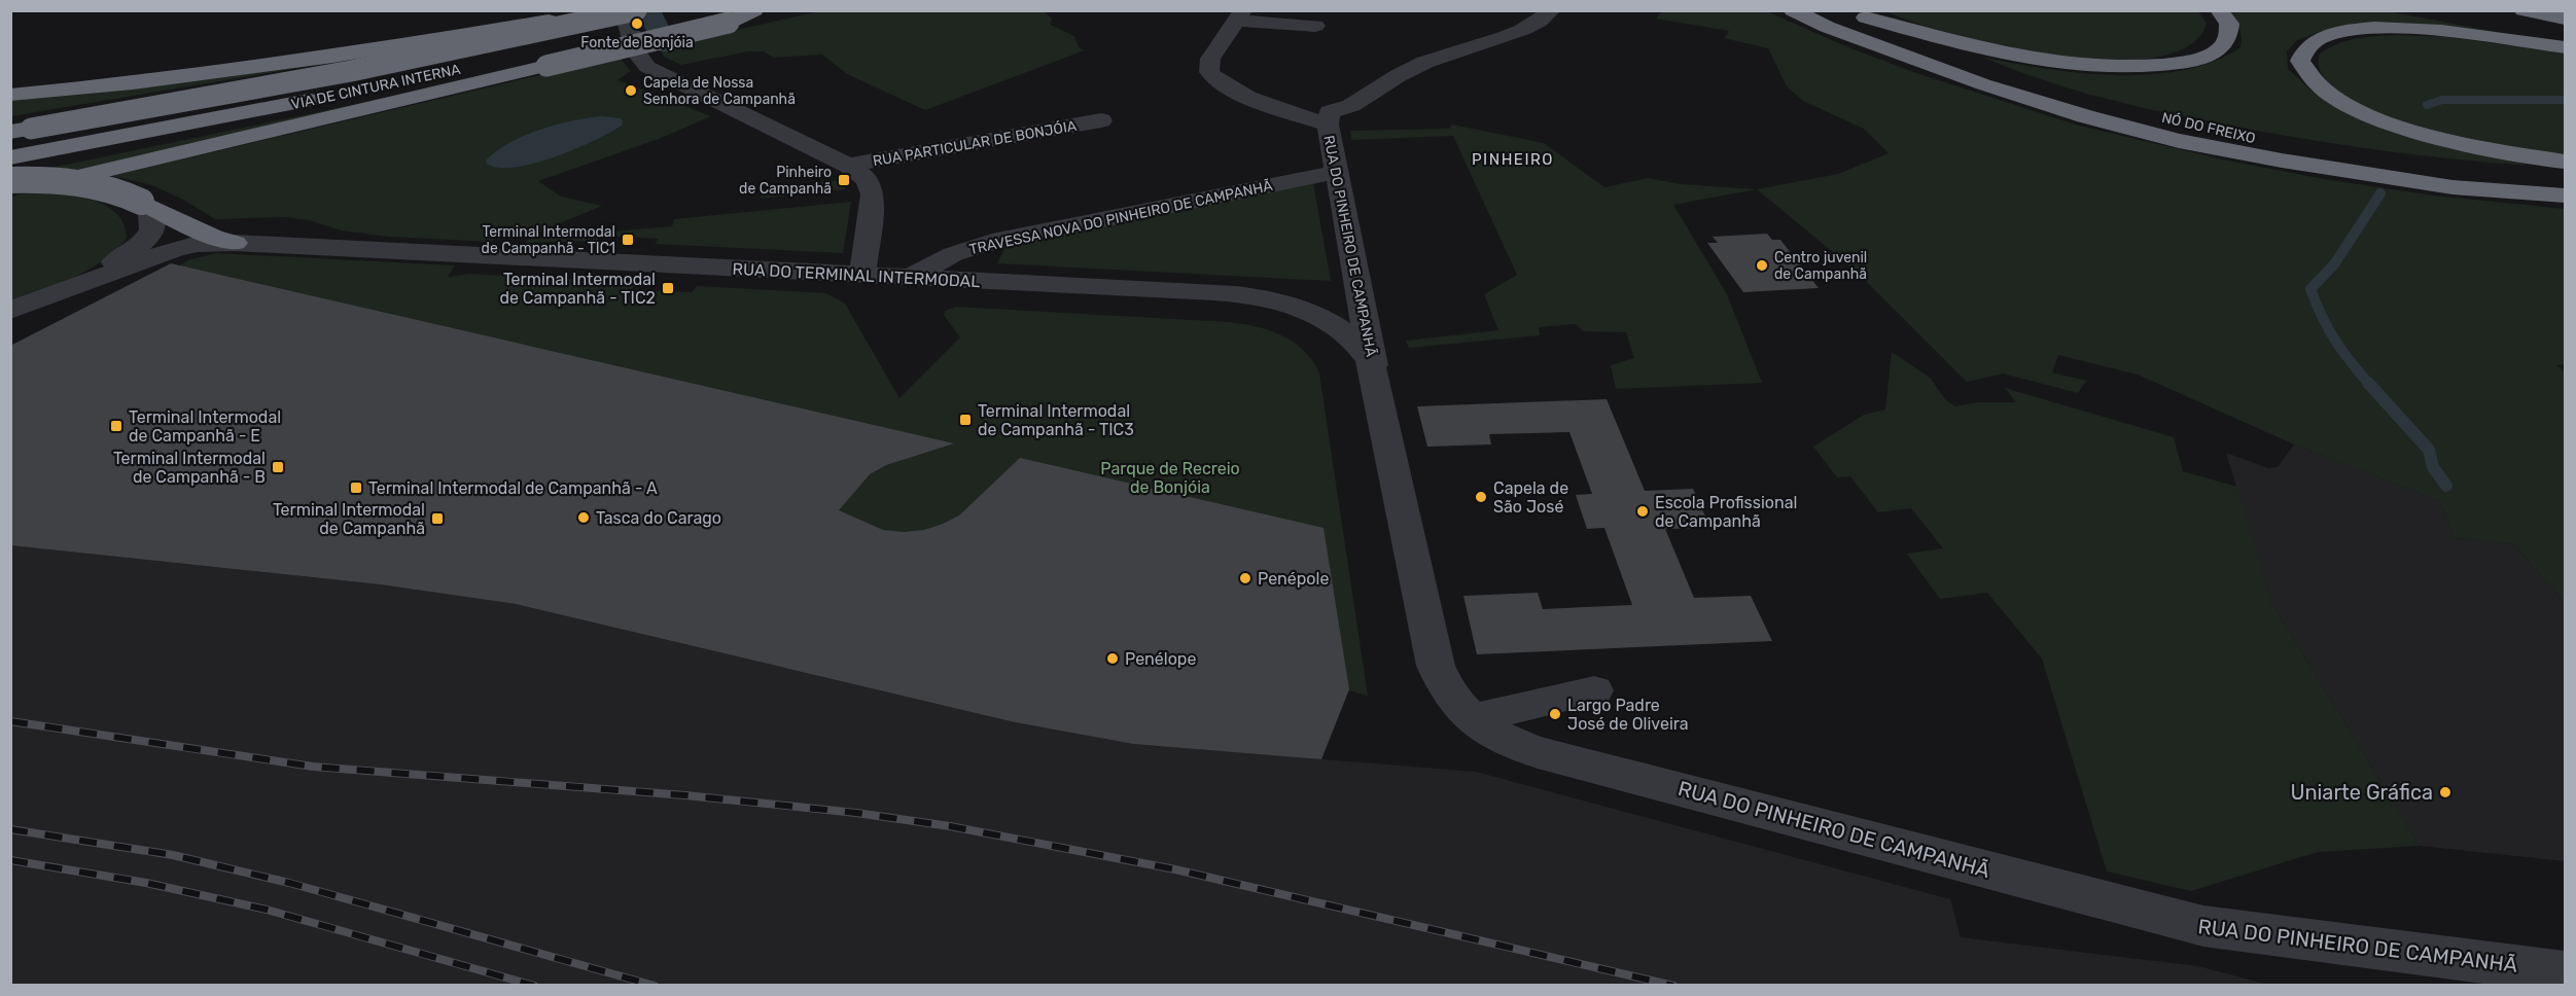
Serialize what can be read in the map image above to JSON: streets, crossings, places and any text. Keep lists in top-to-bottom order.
{
  "streets": {
    "highway": ["VIA DE CINTURA INTERNA", "NÓ DO FREIXO"],
    "street": [
      "RUA PARTICULAR DE BONJÓIA",
      "TRAVESSA NOVA DO PINHEIRO DE CAMPANHÃ",
      "RUA DO PINHEIRO DE CAMPANHÃ",
      "RUA DO TERMINAL INTERMODAL"
    ]
  },
  "crossings": [
    ["TRAVESSA NOVA DO PINHEIRO DE CAMPANHÃ", "RUA DO PINHEIRO DE CAMPANHÃ"],
    ["TRAVESSA NOVA DO PINHEIRO DE CAMPANHÃ", "RUA DO TERMINAL INTERMODAL"],
    ["RUA DO PINHEIRO DE CAMPANHÃ", "RUA DO TERMINAL INTERMODAL"]
  ],
  "districts": ["PINHEIRO"],
  "parks": ["Parque de Recreio de Bonjóia"],
  "places": {
    "other": [
      "Fonte de Bonjóia",
      "Capela de Nossa Senhora de Campanhã",
      "Centro juvenil de Campanhã",
      "Capela de São José",
      "Escola Profissional de Campanhã",
      "Tasca do Carago",
      "Penépole",
      "Penélope",
      "Largo Padre José de Oliveira",
      "Uniarte Gráfica"
    ],
    "transit": [
      "Pinheiro de Campanhã",
      "Terminal Intermodal de Campanhã - TIC1",
      "Terminal Intermodal de Campanhã - TIC2",
      "Terminal Intermodal de Campanhã - TIC3",
      "Terminal Intermodal de Campanhã - E",
      "Terminal Intermodal de Campanhã - B",
      "Terminal Intermodal de Campanhã - A",
      "Terminal Intermodal de Campanhã"
    ]
  }
}
